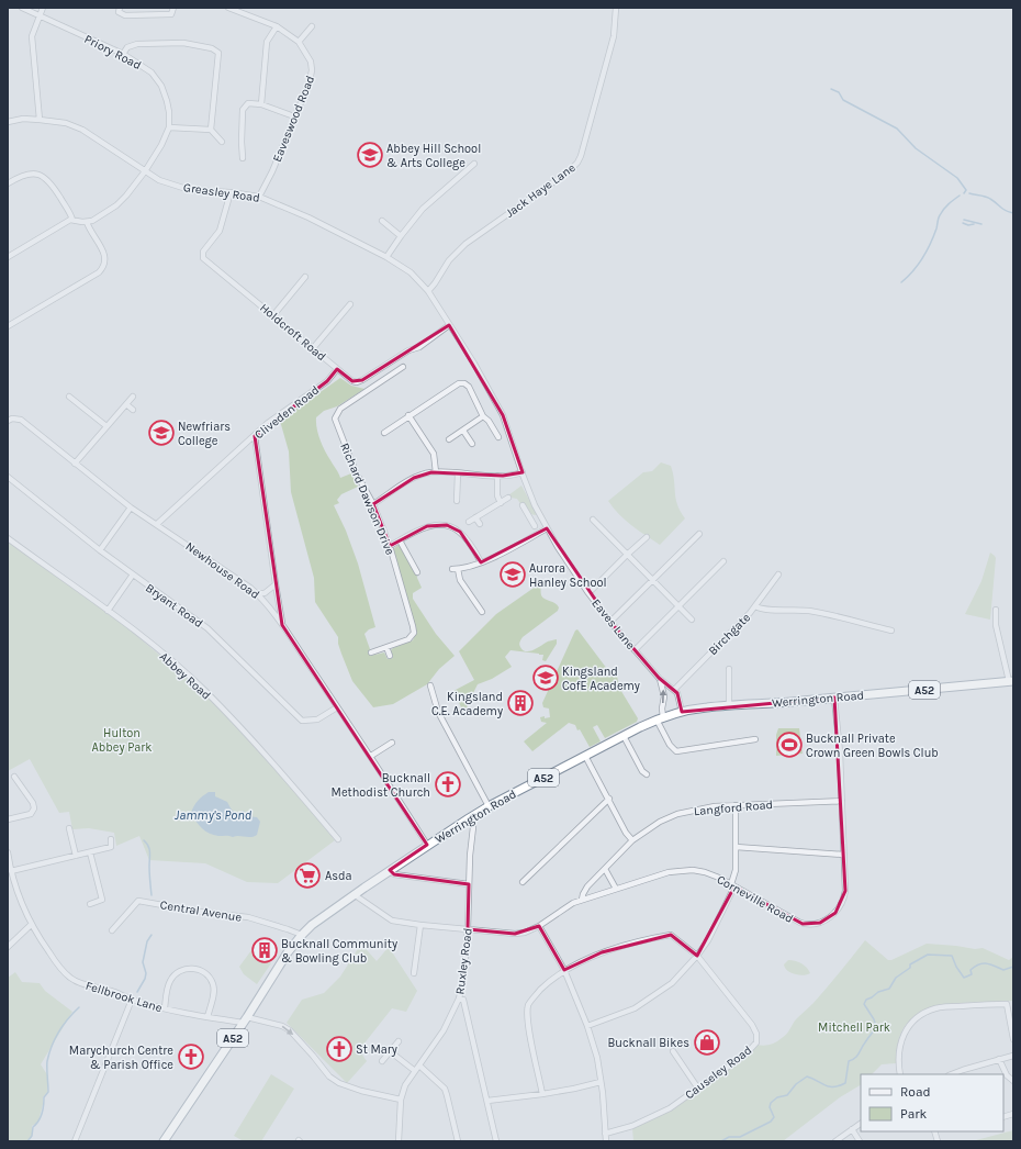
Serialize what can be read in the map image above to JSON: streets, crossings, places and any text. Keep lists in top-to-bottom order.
{
  "streets": {
    "highway": ["A52", "Werrington Road"],
    "street": [
      "Priory Road",
      "Eaveswood Road",
      "Jack Haye Lane",
      "Greasley Road",
      "Holdcroft Road",
      "Cliveden Road",
      "Richard Dawson Drive",
      "Newhouse Road",
      "Bryant Road",
      "Eaves Lane",
      "Birchgate",
      "Abbey Road",
      "Langford Road",
      "Corneville Road",
      "Central Avenue",
      "Ruxley Road",
      "Fellbrook Lane",
      "Causeley Road"
    ]
  },
  "crossings": [
    ["Priory Road", "Greasley Road"],
    ["Eaveswood Road", "Greasley Road"],
    ["Jack Haye Lane", "Greasley Road"],
    ["Greasley Road", "Holdcroft Road"],
    ["Greasley Road", "Eaves Lane"],
    ["Holdcroft Road", "Cliveden Road"],
    ["Holdcroft Road", "Eaves Lane"],
    ["Cliveden Road", "Newhouse Road"],
    ["Newhouse Road", "Bryant Road"],
    ["Newhouse Road", "Werrington Road"],
    ["Eaves Lane", "Birchgate"],
    ["Eaves Lane", "Werrington Road"],
    ["Werrington Road", "Corneville Road"],
    ["Werrington Road", "Central Avenue"],
    ["Werrington Road", "Ruxley Road"],
    ["Werrington Road", "Fellbrook Lane"],
    ["Langford Road", "Corneville Road"],
    ["Corneville Road", "Ruxley Road"],
    ["Ruxley Road", "Fellbrook Lane"]
  ],
  "water": ["Jammy's Pond"],
  "parks": ["Hulton Abbey Park", "Mitchell Park"],
  "places": {
    "school or university": [
      "Abbey Hill School & Arts College",
      "Newfriars College",
      "Aurora Hanley School",
      "Kingsland CofE Academy"
    ],
    "building": ["Kingsland C.E. Academy", "Bucknall Community & Bowling Club"],
    "sports": ["Bucknall Private Crown Green Bowls Club"],
    "church": ["Bucknall Methodist Church", "St Mary", "Marychurch Centre & Parish Office"],
    "supermarket": ["Asda"],
    "shop": ["Bucknall Bikes"]
  },
  "legend": ["Road", "Park"]
}
